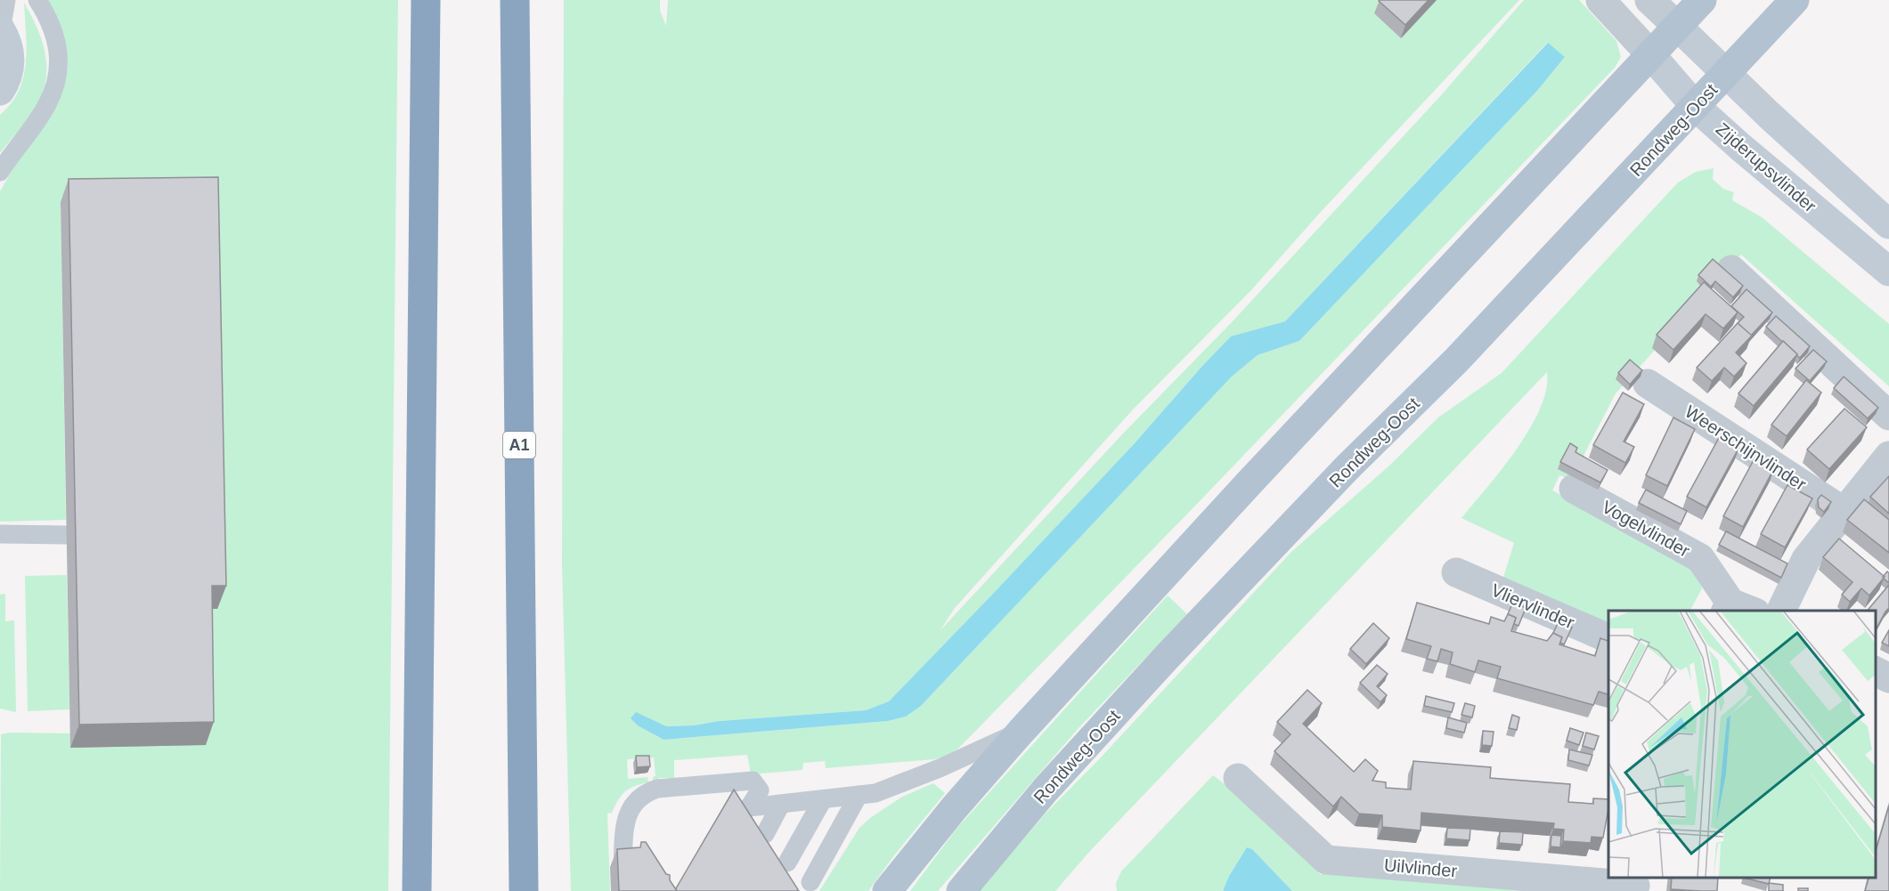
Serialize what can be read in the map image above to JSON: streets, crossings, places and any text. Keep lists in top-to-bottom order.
{
  "streets": {
    "highway": ["A1"],
    "main road": ["Rondweg-Oost"],
    "street": [
      "Zijderupsvlinder",
      "Weerschijnvlinder",
      "Vogelvlinder",
      "Vliervlinder",
      "Uilvlinder"
    ]
  },
  "crossings": [
    ["Rondweg-Oost", "Zijderupsvlinder"]
  ]
}
